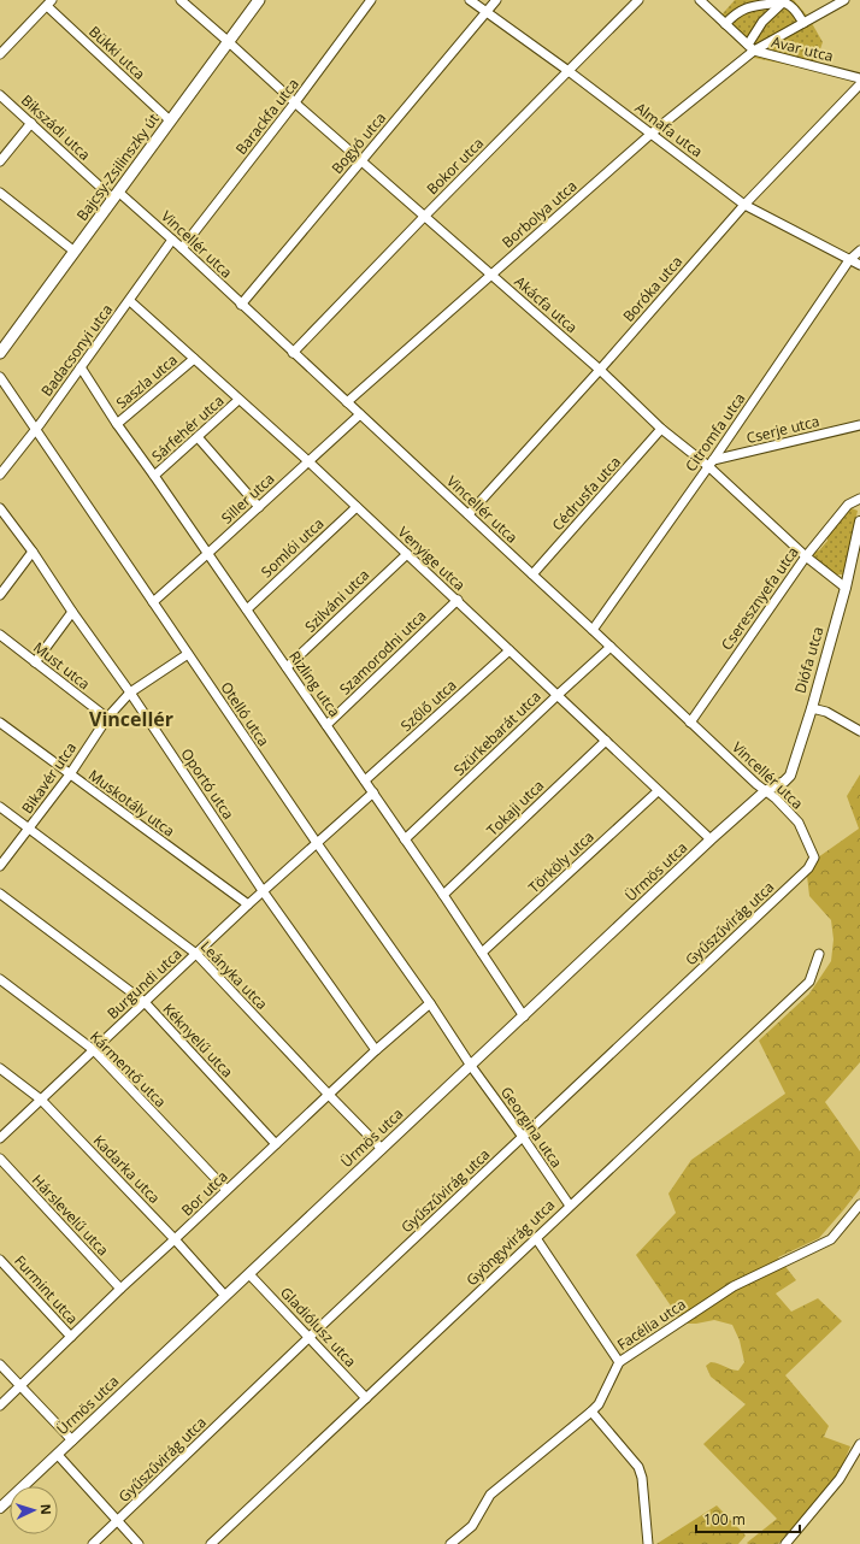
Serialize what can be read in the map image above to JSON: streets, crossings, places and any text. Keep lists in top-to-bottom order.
{
  "streets": {
    "main road": ["Bajcsy-Zsilinszky út"],
    "street": [
      "Avar utca",
      "Bükki utca",
      "Barackfa utca",
      "Bikszádi utca",
      "Almafa utca",
      "Bogyó utca",
      "Bokor utca",
      "Borbolya utca",
      "Vincellér utca",
      "Boróka utca",
      "Akácfa utca",
      "Badacsonyi utca",
      "Saszla utca",
      "Sárfehér utca",
      "Cserje utca",
      "Citromfa utca",
      "Cédrusfa utca",
      "Siller utca",
      "Somlói utca",
      "Venyige utca",
      "Cseresznyefa utca",
      "Szilváni utca",
      "Szamorodni utca",
      "Diófa utca",
      "Must utca",
      "Rizling utca",
      "Szőlő utca",
      "Otelló utca",
      "Szürkebarát utca",
      "Bikavér utca",
      "Oportó utca",
      "Muskotály utca",
      "Tokaji utca",
      "Törköly utca",
      "Ürmös utca",
      "Gyűszűvirág utca",
      "Leányka utca",
      "Burgundi utca",
      "Kéknyelű utca",
      "Kármentő utca",
      "Georgina utca",
      "Kadarka utca",
      "Bor utca",
      "Hárslevelű utca",
      "Gyöngyvirág utca",
      "Furmint utca",
      "Facélia utca",
      "Gladiólusz utca"
    ]
  },
  "crossings": [
    ["Avar utca", "Borbolya utca"],
    ["Bükki utca", "Bajcsy-Zsilinszky út"],
    ["Barackfa utca", "Vincellér utca"],
    ["Barackfa utca", "Akácfa utca"],
    ["Bikszádi utca", "Bajcsy-Zsilinszky út"],
    ["Bikszádi utca", "Vincellér utca"],
    ["Almafa utca", "Bogyó utca"],
    ["Almafa utca", "Bokor utca"],
    ["Almafa utca", "Borbolya utca"],
    ["Almafa utca", "Boróka utca"],
    ["Almafa utca", "Citromfa utca"],
    ["Bogyó utca", "Vincellér utca"],
    ["Bogyó utca", "Akácfa utca"],
    ["Bokor utca", "Vincellér utca"],
    ["Bokor utca", "Akácfa utca"],
    ["Bajcsy-Zsilinszky út", "Vincellér utca"],
    ["Bajcsy-Zsilinszky út", "Akácfa utca"],
    ["Borbolya utca", "Vincellér utca"],
    ["Borbolya utca", "Akácfa utca"],
    ["Vincellér utca", "Boróka utca"],
    ["Vincellér utca", "Badacsonyi utca"],
    ["Vincellér utca", "Citromfa utca"],
    ["Vincellér utca", "Cédrusfa utca"],
    ["Vincellér utca", "Siller utca"],
    ["Vincellér utca", "Cseresznyefa utca"],
    ["Vincellér utca", "Diófa utca"],
    ["Vincellér utca", "Szürkebarát utca"],
    ["Vincellér utca", "Ürmös utca"],
    ["Vincellér utca", "Gyűszűvirág utca"],
    ["Boróka utca", "Akácfa utca"],
    ["Akácfa utca", "Cserje utca"],
    ["Akácfa utca", "Citromfa utca"],
    ["Akácfa utca", "Cédrusfa utca"],
    ["Akácfa utca", "Cseresznyefa utca"],
    ["Akácfa utca", "Diófa utca"],
    ["Badacsonyi utca", "Venyige utca"],
    ["Badacsonyi utca", "Rizling utca"],
    ["Badacsonyi utca", "Otelló utca"],
    ["Saszla utca", "Venyige utca"],
    ["Saszla utca", "Rizling utca"],
    ["Sárfehér utca", "Venyige utca"],
    ["Sárfehér utca", "Rizling utca"],
    ["Cserje utca", "Citromfa utca"],
    ["Siller utca", "Venyige utca"],
    ["Siller utca", "Rizling utca"],
    ["Siller utca", "Otelló utca"],
    ["Somlói utca", "Venyige utca"],
    ["Somlói utca", "Rizling utca"],
    ["Venyige utca", "Szilváni utca"],
    ["Venyige utca", "Szamorodni utca"],
    ["Venyige utca", "Szőlő utca"],
    ["Venyige utca", "Szürkebarát utca"],
    ["Venyige utca", "Tokaji utca"],
    ["Venyige utca", "Törköly utca"],
    ["Venyige utca", "Ürmös utca"],
    ["Szilváni utca", "Rizling utca"],
    ["Szamorodni utca", "Rizling utca"],
    ["Diófa utca", "Ürmös utca"],
    ["Must utca", "Bikavér utca"],
    ["Rizling utca", "Szőlő utca"],
    ["Rizling utca", "Szürkebarát utca"],
    ["Rizling utca", "Tokaji utca"],
    ["Rizling utca", "Törköly utca"],
    ["Rizling utca", "Ürmös utca"],
    ["Rizling utca", "Burgundi utca"],
    ["Otelló utca", "Bikavér utca"],
    ["Otelló utca", "Ürmös utca"],
    ["Otelló utca", "Burgundi utca"],
    ["Otelló utca", "Georgina utca"],
    ["Otelló utca", "Bor utca"],
    ["Bikavér utca", "Oportó utca"],
    ["Bikavér utca", "Muskotály utca"],
    ["Bikavér utca", "Leányka utca"],
    ["Oportó utca", "Burgundi utca"],
    ["Oportó utca", "Bor utca"],
    ["Muskotály utca", "Burgundi utca"],
    ["Ürmös utca", "Leányka utca"],
    ["Ürmös utca", "Georgina utca"],
    ["Ürmös utca", "Kadarka utca"],
    ["Ürmös utca", "Gladiólusz utca"],
    ["Gyűszűvirág utca", "Georgina utca"],
    ["Gyűszűvirág utca", "Gladiólusz utca"],
    ["Leányka utca", "Burgundi utca"],
    ["Leányka utca", "Bor utca"],
    ["Burgundi utca", "Kéknyelű utca"],
    ["Burgundi utca", "Kármentő utca"],
    ["Burgundi utca", "Kadarka utca"],
    ["Kéknyelű utca", "Bor utca"],
    ["Kármentő utca", "Bor utca"],
    ["Georgina utca", "Gyöngyvirág utca"],
    ["Kadarka utca", "Bor utca"],
    ["Bor utca", "Hárslevelű utca"],
    ["Bor utca", "Furmint utca"],
    ["Gyöngyvirág utca", "Gladiólusz utca"]
  ],
  "districts": ["Vincellér"],
  "scale_bar": "100 m",
  "north": "right"
}
